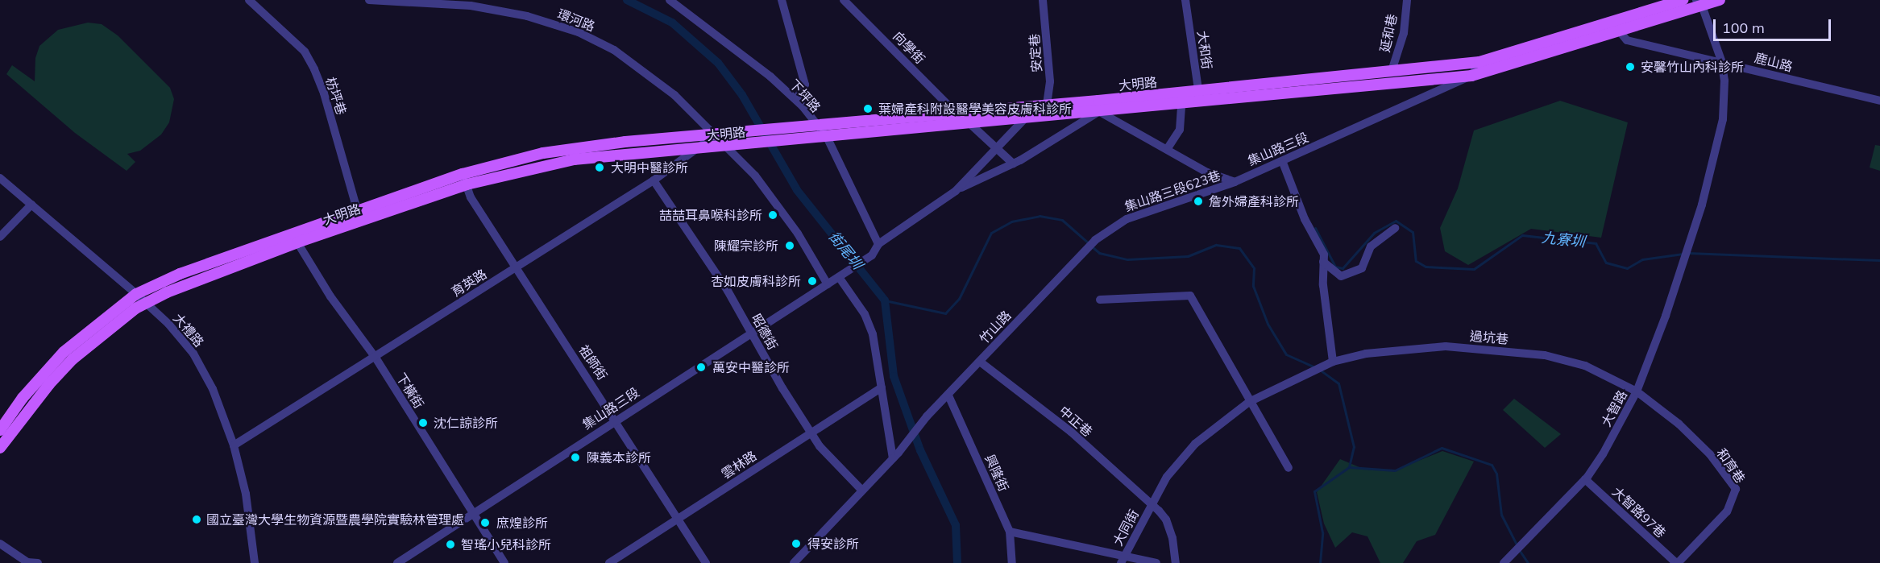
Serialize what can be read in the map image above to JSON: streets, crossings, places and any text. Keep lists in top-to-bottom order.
{
  "streets": {
    "main road": ["大明路", "集山路三段"],
    "street": [
      "環河路",
      "延和巷",
      "向學街",
      "大和街",
      "安定巷",
      "鹿山路",
      "枋坪巷",
      "下坪路",
      "集山路三段623巷",
      "育英路",
      "竹山路",
      "大禮路",
      "昭德街",
      "過坑巷",
      "祖師街",
      "下橫街",
      "大智路",
      "中正巷",
      "雲林路",
      "和育巷",
      "興隆街",
      "大智路97巷",
      "大同街"
    ]
  },
  "crossings": [
    ["環河路", "大明路"],
    ["環河路", "集山路三段"],
    ["環河路", "育英路"],
    ["延和巷", "大明路"],
    ["向學街", "大明路"],
    ["大和街", "大明路"],
    ["安定巷", "大明路"],
    ["鹿山路", "集山路三段"],
    ["鹿山路", "大智路"],
    ["大明路", "枋坪巷"],
    ["大明路", "下坪路"],
    ["大明路", "集山路三段"],
    ["大明路", "育英路"],
    ["大明路", "大禮路"],
    ["大明路", "祖師街"],
    ["大明路", "下橫街"],
    ["下坪路", "集山路三段"],
    ["集山路三段", "集山路三段623巷"],
    ["集山路三段", "昭德街"],
    ["集山路三段", "祖師街"],
    ["集山路三段", "下橫街"],
    ["集山路三段", "大智路"],
    ["集山路三段623巷", "竹山路"],
    ["育英路", "大禮路"],
    ["育英路", "昭德街"],
    ["育英路", "祖師街"],
    ["育英路", "下橫街"],
    ["竹山路", "中正巷"],
    ["竹山路", "興隆街"],
    ["昭德街", "雲林路"],
    ["過坑巷", "大智路"],
    ["過坑巷", "和育巷"],
    ["祖師街", "雲林路"],
    ["大智路", "和育巷"],
    ["大智路", "大智路97巷"],
    ["中正巷", "大同街"],
    ["和育巷", "大智路97巷"]
  ],
  "water": ["九寮圳", "街尾圳"],
  "places": [
    "安馨竹山內科診所",
    "葉婦產科附設醫學美容皮膚科診所",
    "大明中醫診所",
    "詹外婦產科診所",
    "喆喆耳鼻喉科診所",
    "陳耀宗診所",
    "杏如皮膚科診所",
    "萬安中醫診所",
    "沈仁諒診所",
    "陳義本診所",
    "國立臺灣大學生物資源暨農學院實驗林管理處",
    "庶煌診所",
    "得安診所",
    "智瑤小兒科診所"
  ],
  "scale_bar": "100 m"
}
